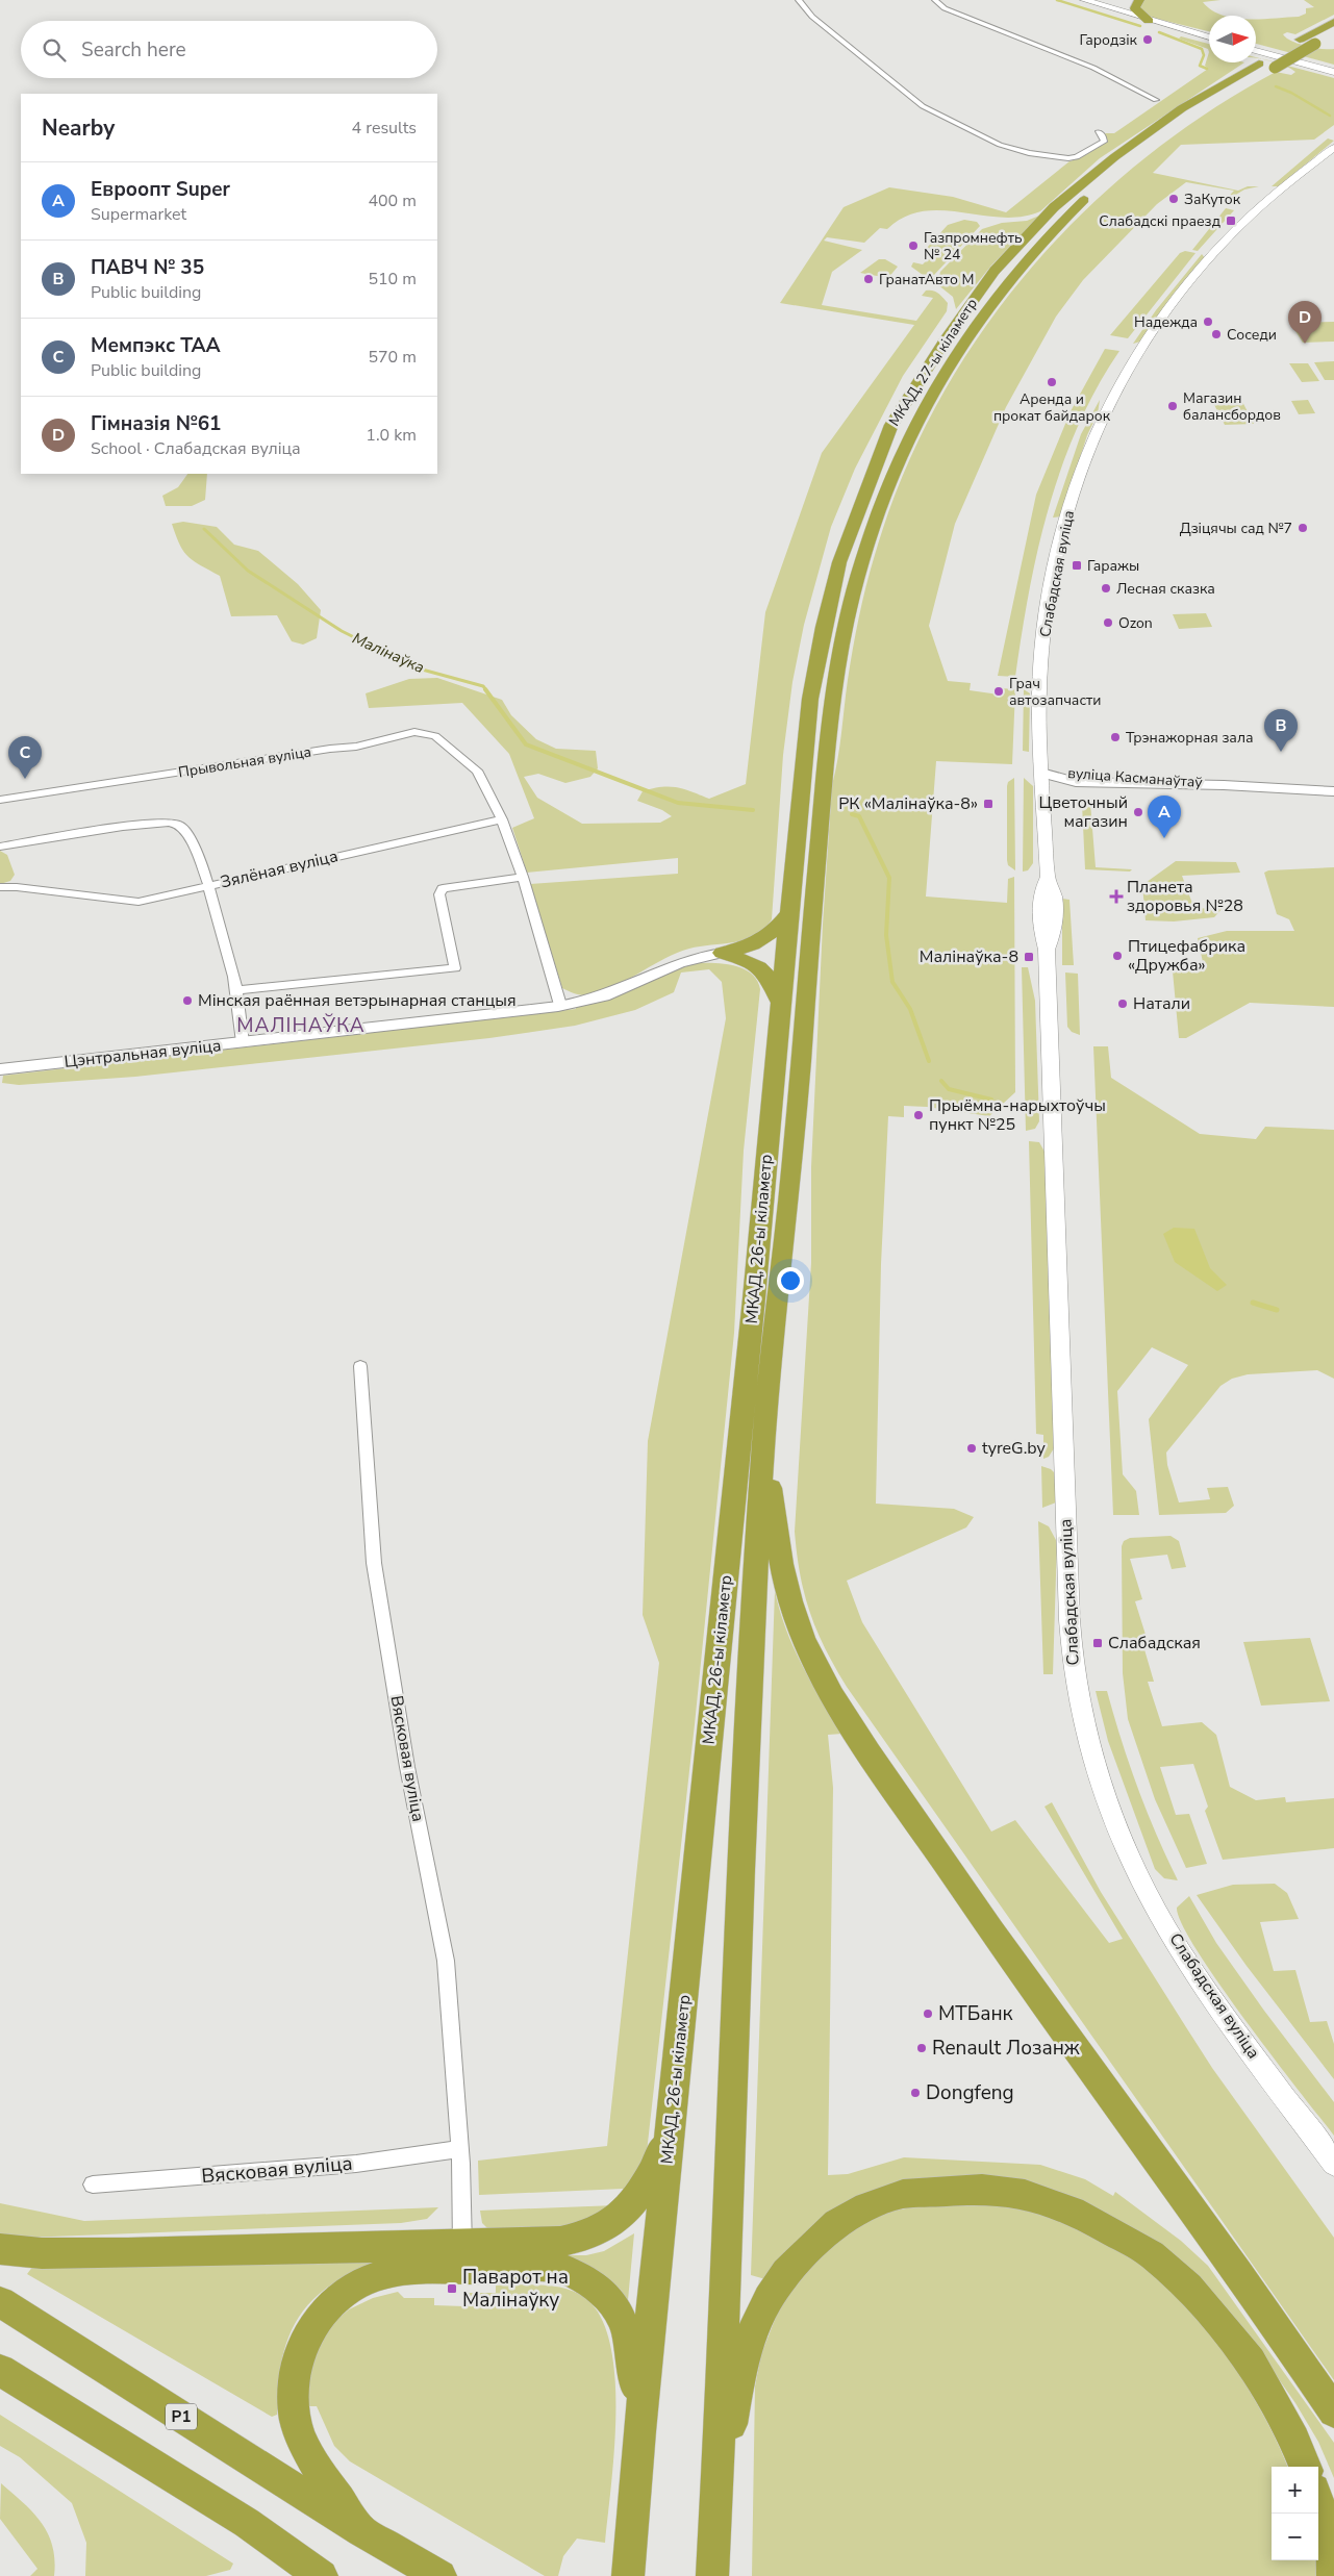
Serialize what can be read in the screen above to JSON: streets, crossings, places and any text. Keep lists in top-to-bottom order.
{
  "streets": {
    "highway": ["МКАД, 27-ы кіламетр", "МКАД, 26-ы кіламетр", "Р1"],
    "main road": ["Слабадская вуліца"],
    "street": [
      "Прывольная вуліца",
      "вуліца Касманаўтаў",
      "Зялёная вуліца",
      "Цэнтральная вуліца",
      "Вясковая вуліца"
    ]
  },
  "crossings": [
    ["МКАД, 27-ы кіламетр", "МКАД, 26-ы кіламетр"],
    ["Слабадская вуліца", "вуліца Касманаўтаў"],
    ["Прывольная вуліца", "Зялёная вуліца"]
  ],
  "districts": ["МАЛІНАЎКА"],
  "water": ["Малінаўка"],
  "places": {
    "other": [
      "Гародзік",
      "ЗаКуток",
      "Газпромнефть № 24",
      "ГранатАвто М",
      "Надежда",
      "Соседи",
      "Аренда и прокат байдарок",
      "Магазин балансбордов",
      "Дзіцячы сад №7",
      "Лесная сказка",
      "Ozon",
      "Грач автозапчасти",
      "Трэнажорная зала",
      "Цветочный магазин",
      "Птицефабрика «Дружба»",
      "Мінская раённая ветэрынарная станцыя",
      "Натали",
      "Прыёмна-нарыхтоўчы пункт №25",
      "tyreG.by",
      "МТБанк",
      "Renault Лозанж",
      "Dongfeng"
    ],
    "transit": [
      "Слабадскі праезд",
      "Гаражы",
      "РК «Малінаўка-8»",
      "Малінаўка-8",
      "Слабадская",
      "Паварот на Малінаўку"
    ],
    "health": ["Планета здоровья №28"]
  },
  "north": "right",
  "page": {
    "search": "Search here",
    "heading": ["Nearby", "4 results"],
    "list": [
      {
        "mark": "A",
        "name": "Евроопт Super",
        "note": "Supermarket",
        "value": "400 m"
      },
      {
        "mark": "B",
        "name": "ПАВЧ № 35",
        "note": "Public building",
        "value": "510 m"
      },
      {
        "mark": "C",
        "name": "Мемпэкс ТАА",
        "note": "Public building",
        "value": "570 m"
      },
      {
        "mark": "D",
        "name": "Гімназія №61",
        "note": "School · Слабадская вуліца",
        "value": "1.0 km"
      }
    ],
    "pins": [
      "D",
      "B",
      "C",
      "A"
    ],
    "map_buttons": ["+", "−"]
  }
}
